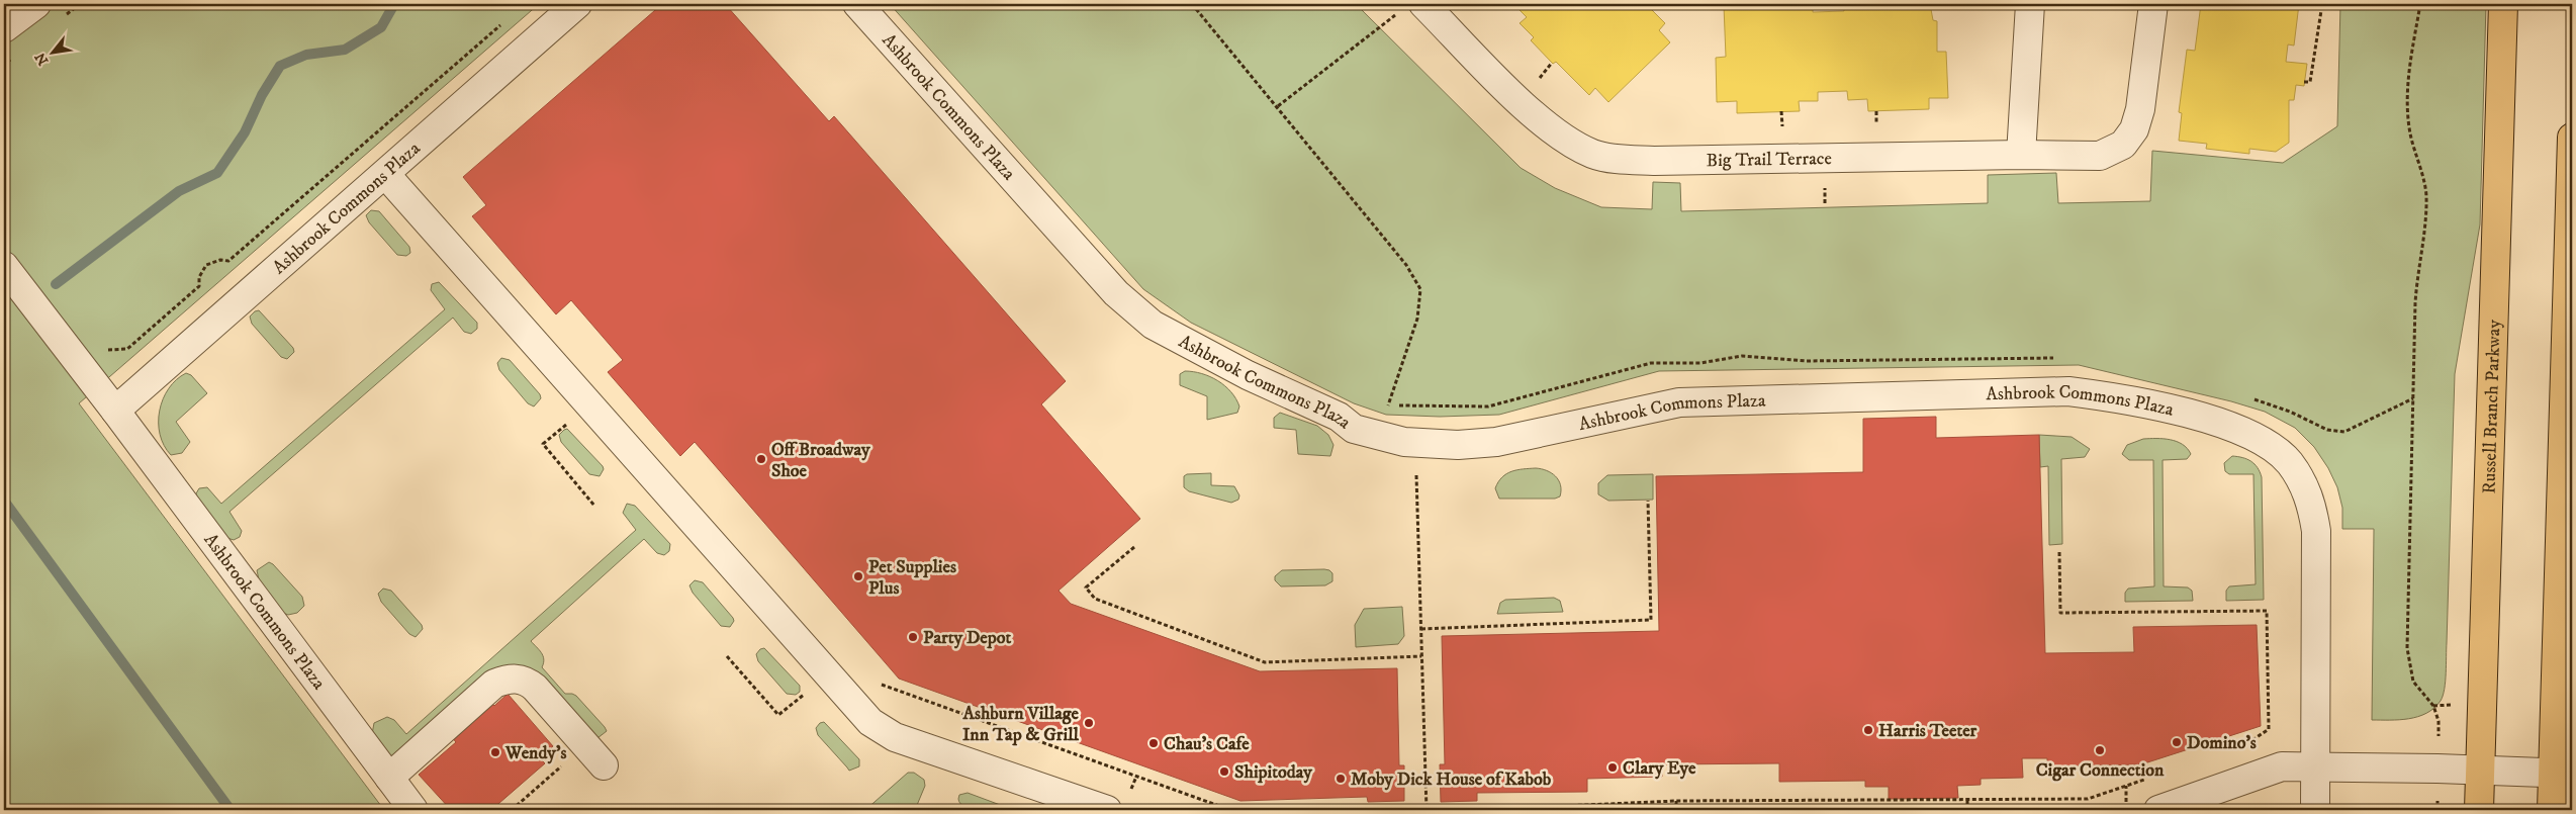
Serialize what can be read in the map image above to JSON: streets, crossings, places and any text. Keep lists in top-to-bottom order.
{
  "streets": {
    "main road": ["Russell Branch Parkway"],
    "street": ["Ashbrook Commons Plaza", "Big Trail Terrace"]
  },
  "places": [
    "Off Broadway Shoe",
    "Pet Supplies Plus",
    "Party Depot",
    "Ashburn Village Inn Tap & Grill",
    "Harris Teeter",
    "Domino's",
    "Chau's Cafe",
    "Cigar Connection",
    "Wendy's",
    "Clary Eye",
    "Shipitoday",
    "Moby Dick House of Kabob"
  ],
  "north": "bottom left"
}
